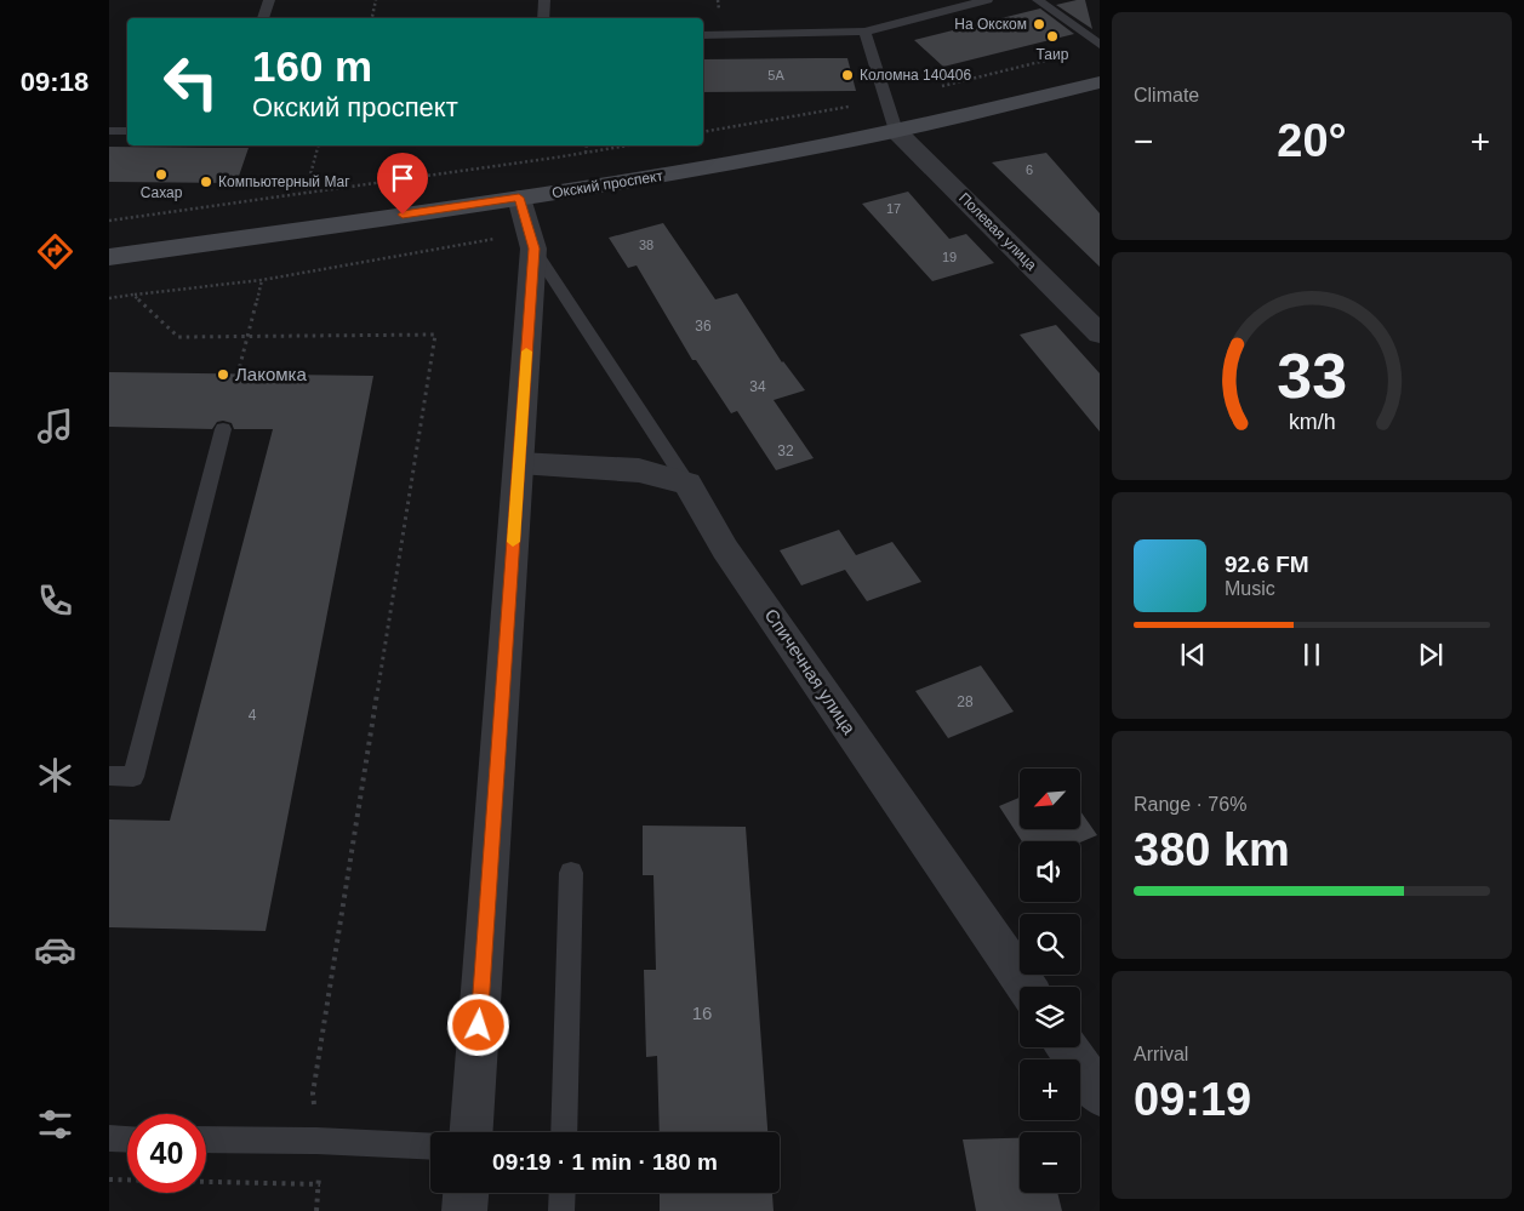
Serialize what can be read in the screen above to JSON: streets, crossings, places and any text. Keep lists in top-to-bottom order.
{
  "streets": {
    "main road": ["Окский проспект"],
    "street": ["Полевая улица", "Спичечная улица"]
  },
  "crossings": [
    ["Окский проспект", "Полевая улица"]
  ],
  "places": [
    "На Окском",
    "Таир",
    "Коломна 140406",
    "Сахар",
    "Компьютерный Маг",
    "Лакомка"
  ],
  "house_numbers": [
    "5А",
    "6",
    "17",
    "38",
    "19",
    "36",
    "34",
    "32",
    "28",
    "4",
    "16"
  ],
  "north": "bottom left",
  "page": {
    "tabs": "09:18",
    "tile": [
      "Climate",
      ["Range · 76%", "380 km"],
      ["Arrival", "09:19"]
    ],
    "turn": ["160 m", "Окский проспект"],
    "heat": ["−", "20°", "+"],
    "song": ["92.6 FM", "Music"],
    "map_buttons": ["+", "−"],
    "limit": "40",
    "trip": "09:19 · 1 min · 180 m",
    "gauge": ["33", "km/h"]
  }
}
